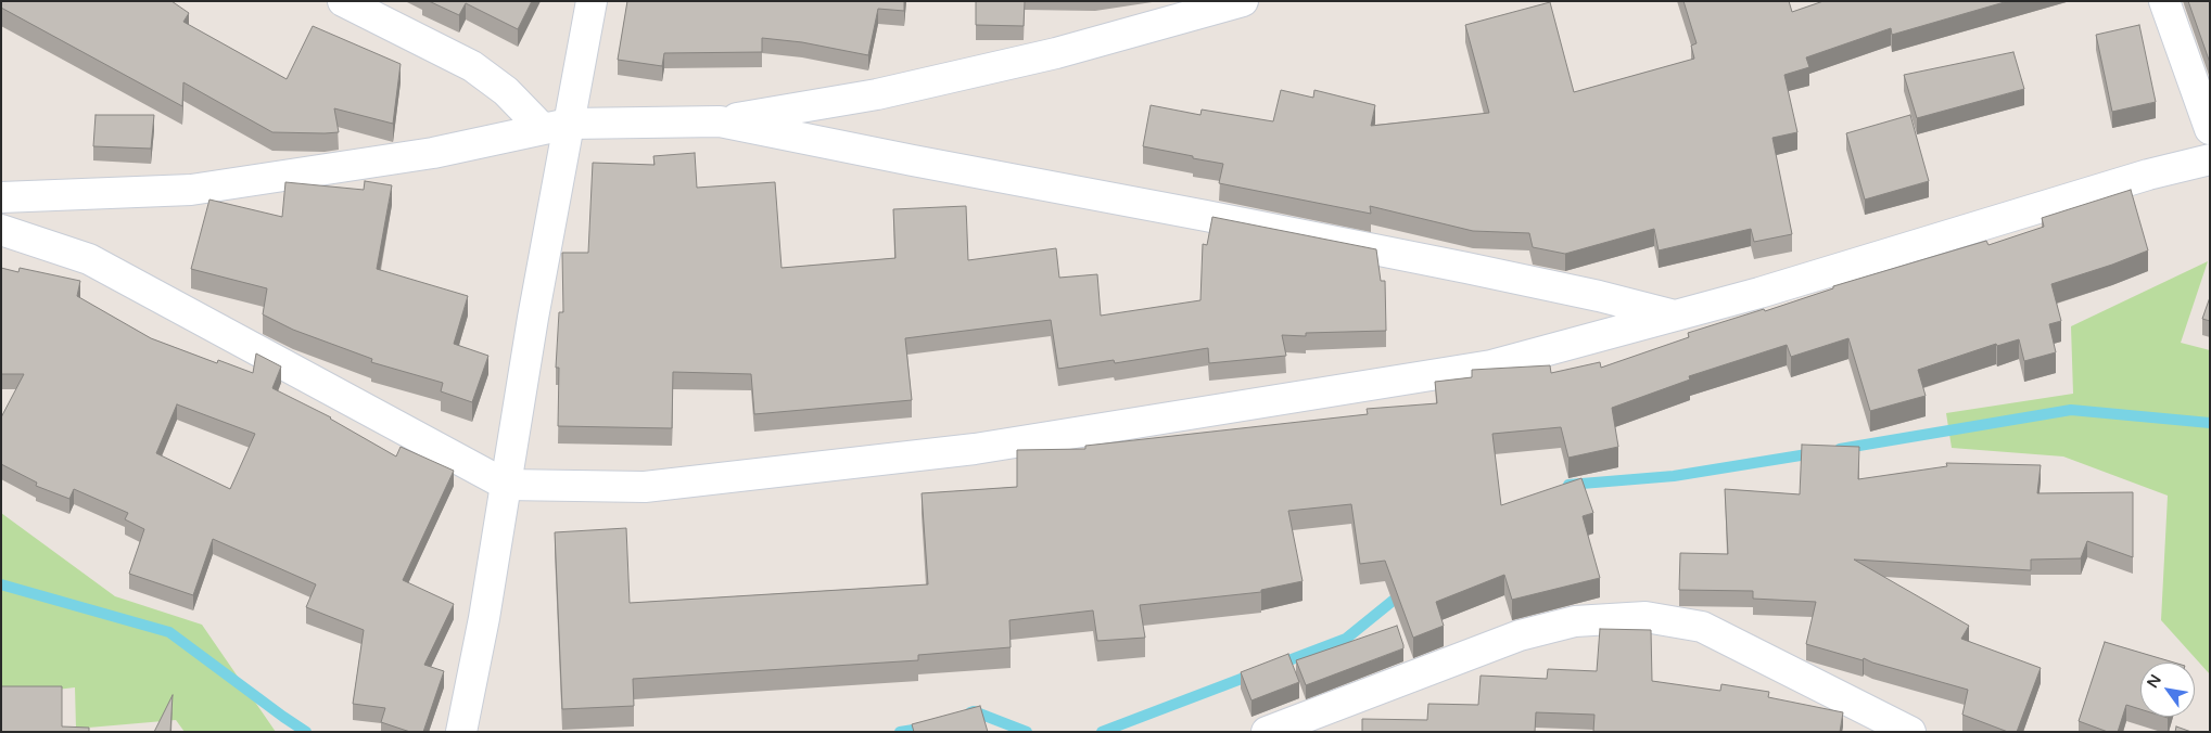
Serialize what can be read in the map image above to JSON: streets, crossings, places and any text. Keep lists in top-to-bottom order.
{
  "north": "top left"
}
